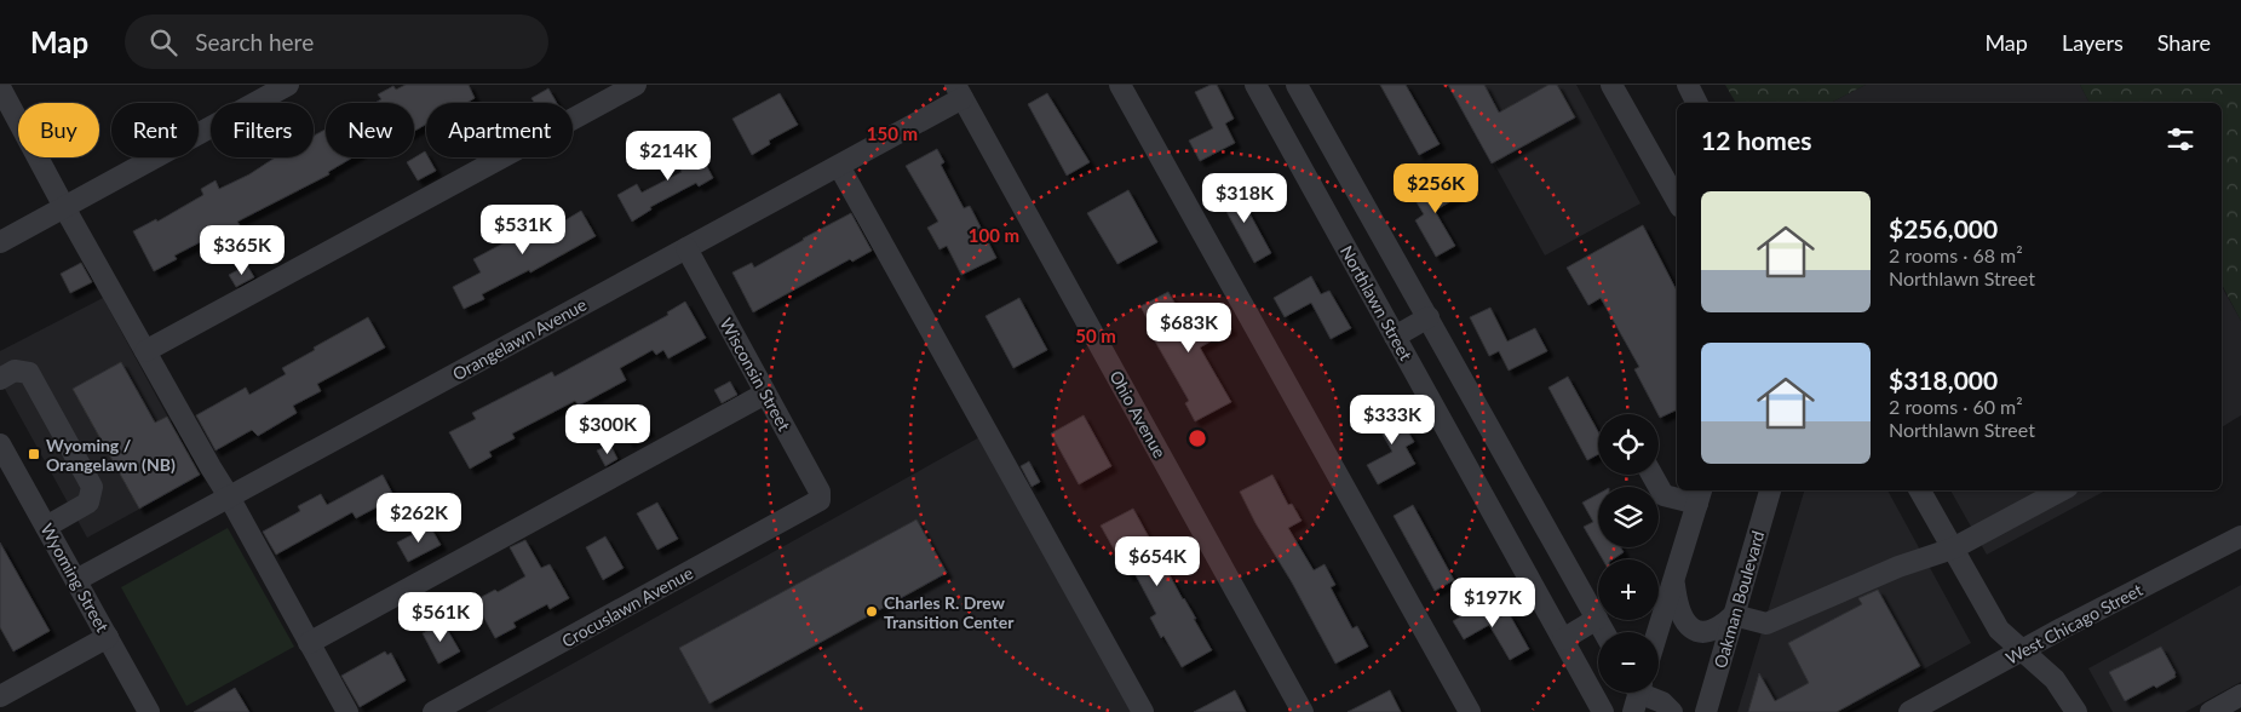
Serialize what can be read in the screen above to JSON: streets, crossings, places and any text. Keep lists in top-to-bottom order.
{
  "streets": {
    "street": [
      "Northlawn Street",
      "Orangelawn Avenue",
      "Wisconsin Street",
      "Ohio Avenue",
      "Wyoming Street",
      "Oakman Boulevard",
      "Crocuslawn Avenue",
      "West Chicago Street"
    ]
  },
  "crossings": [
    ["Orangelawn Avenue", "Wisconsin Street"],
    ["Orangelawn Avenue", "Ohio Avenue"],
    ["Orangelawn Avenue", "Wyoming Street"],
    ["Wisconsin Street", "Crocuslawn Avenue"]
  ],
  "places": {
    "transit": ["Wyoming / Orangelawn (NB)"],
    "other": ["Charles R. Drew Transition Center"]
  },
  "page": {
    "header": "Map",
    "search": "Search here",
    "nav": ["Map", "Layers", "Share"],
    "chip": [
      "Buy",
      "Rent",
      "Filters",
      "New",
      "Apartment"
    ],
    "heading": "12 homes",
    "price": [
      "$214K",
      "$256K",
      "$318K",
      "$531K",
      "$365K",
      "$683K",
      "$333K",
      "$300K",
      "$262K",
      "$654K",
      "$197K",
      "$561K"
    ],
    "list": [
      {
        "name": "$256,000",
        "note": "2 rooms · 68 m² · Northlawn Street"
      },
      {
        "name": "$318,000",
        "note": "2 rooms · 60 m² · Northlawn Street"
      }
    ],
    "map_buttons": ["+", "−"]
  },
  "rings": ["150 m", "100 m", "50 m"]
}
